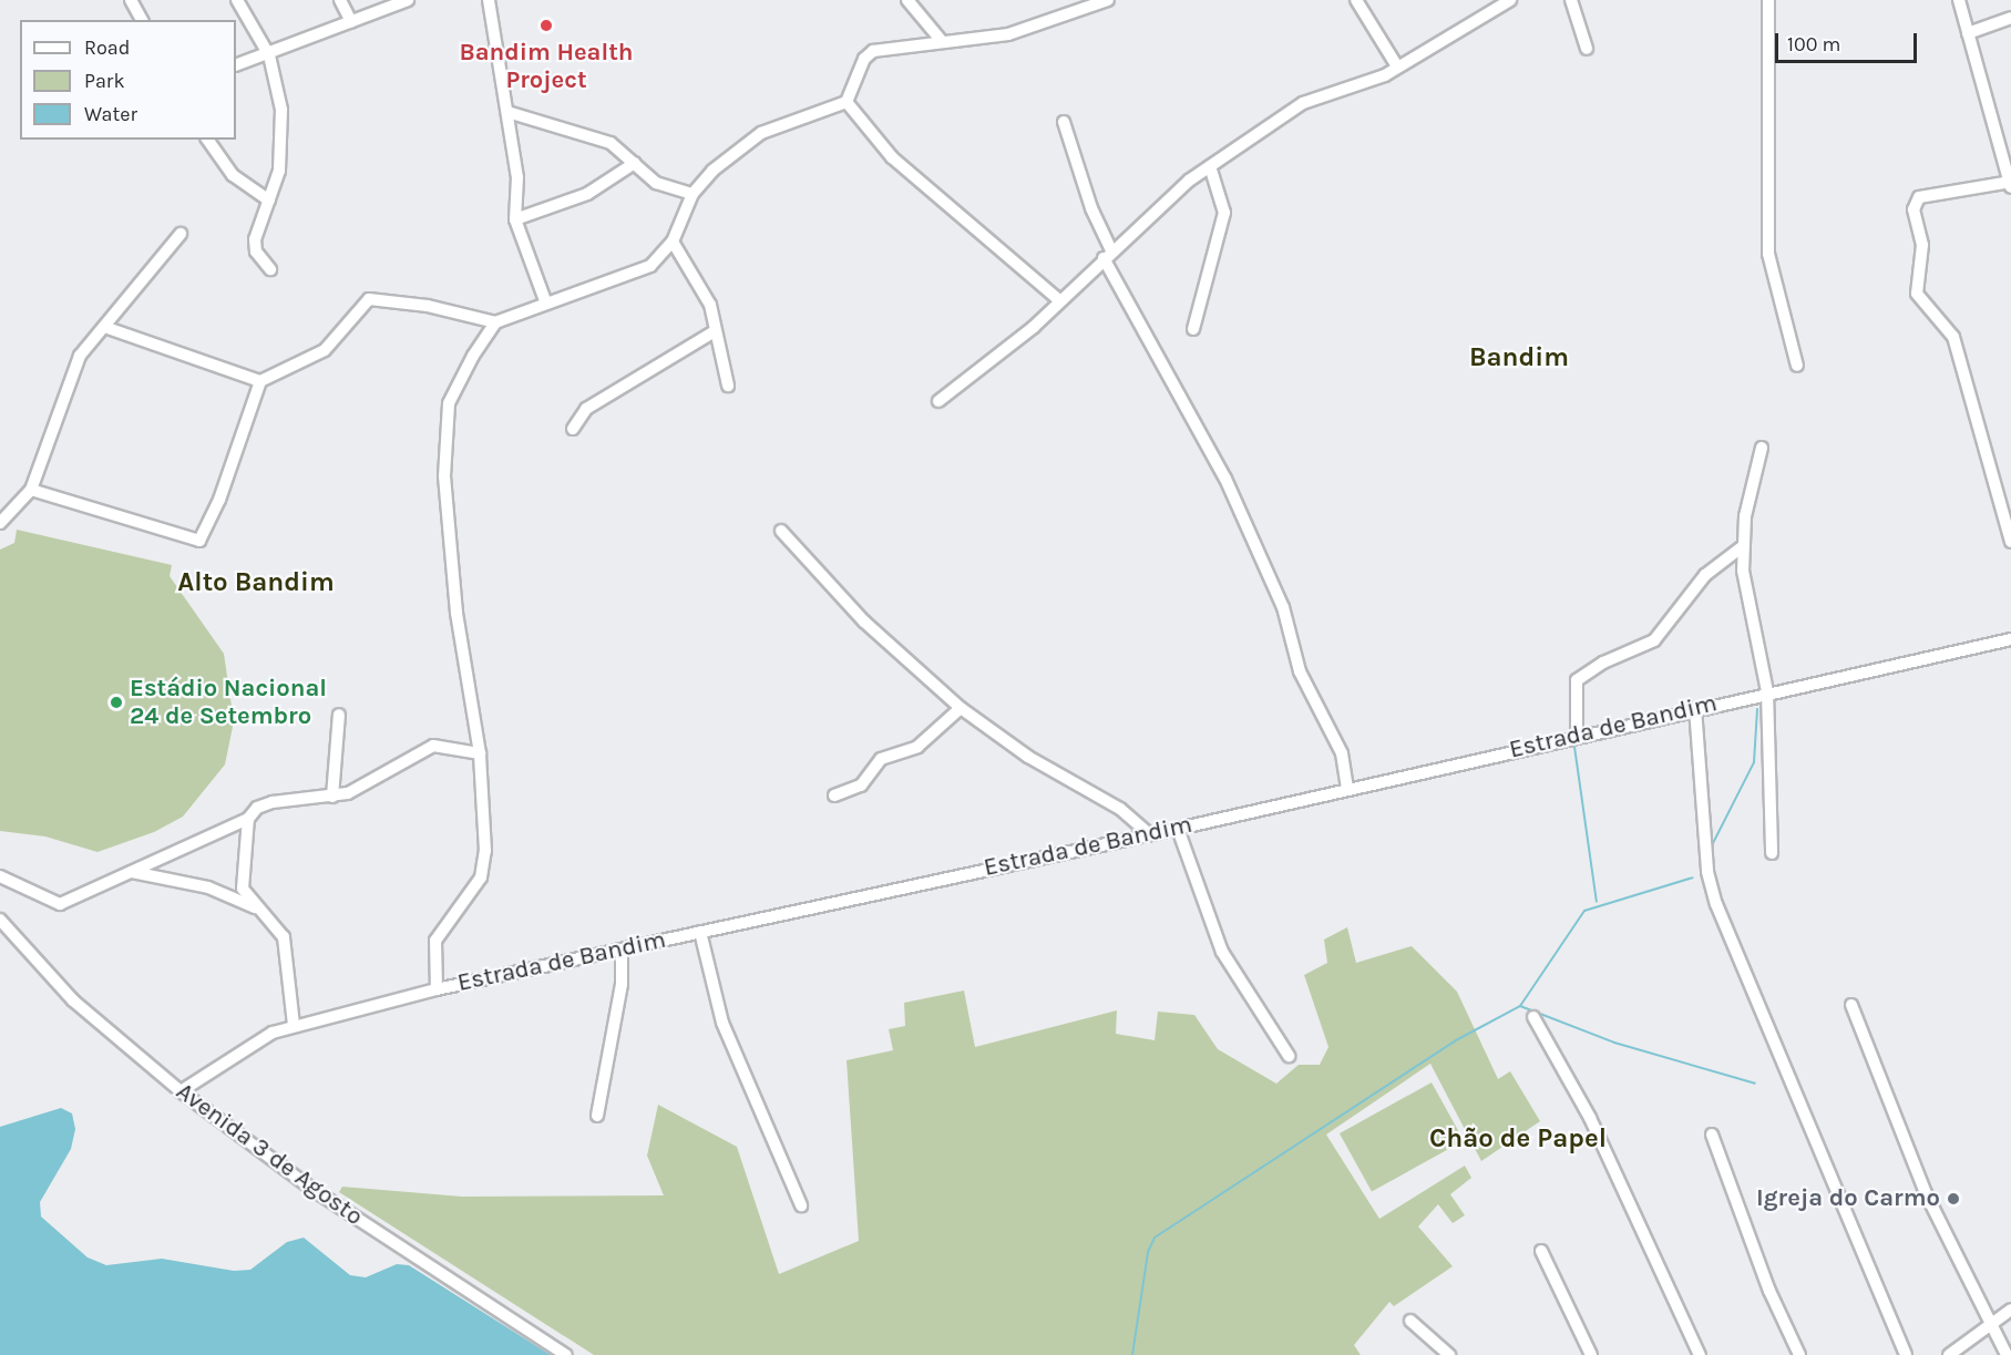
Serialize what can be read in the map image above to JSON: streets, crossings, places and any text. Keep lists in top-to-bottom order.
{
  "streets": {
    "street": ["Estrada de Bandim", "Avenida 3 de Agosto"]
  },
  "crossings": [
    ["Estrada de Bandim", "Avenida 3 de Agosto"]
  ],
  "districts": ["Bandim", "Alto Bandim", "Chão de Papel"],
  "places": ["Bandim Health Project", "Estádio Nacional 24 de Setembro", "Igreja do Carmo"],
  "legend": ["Road", "Park", "Water"],
  "scale_bar": "100 m"
}
